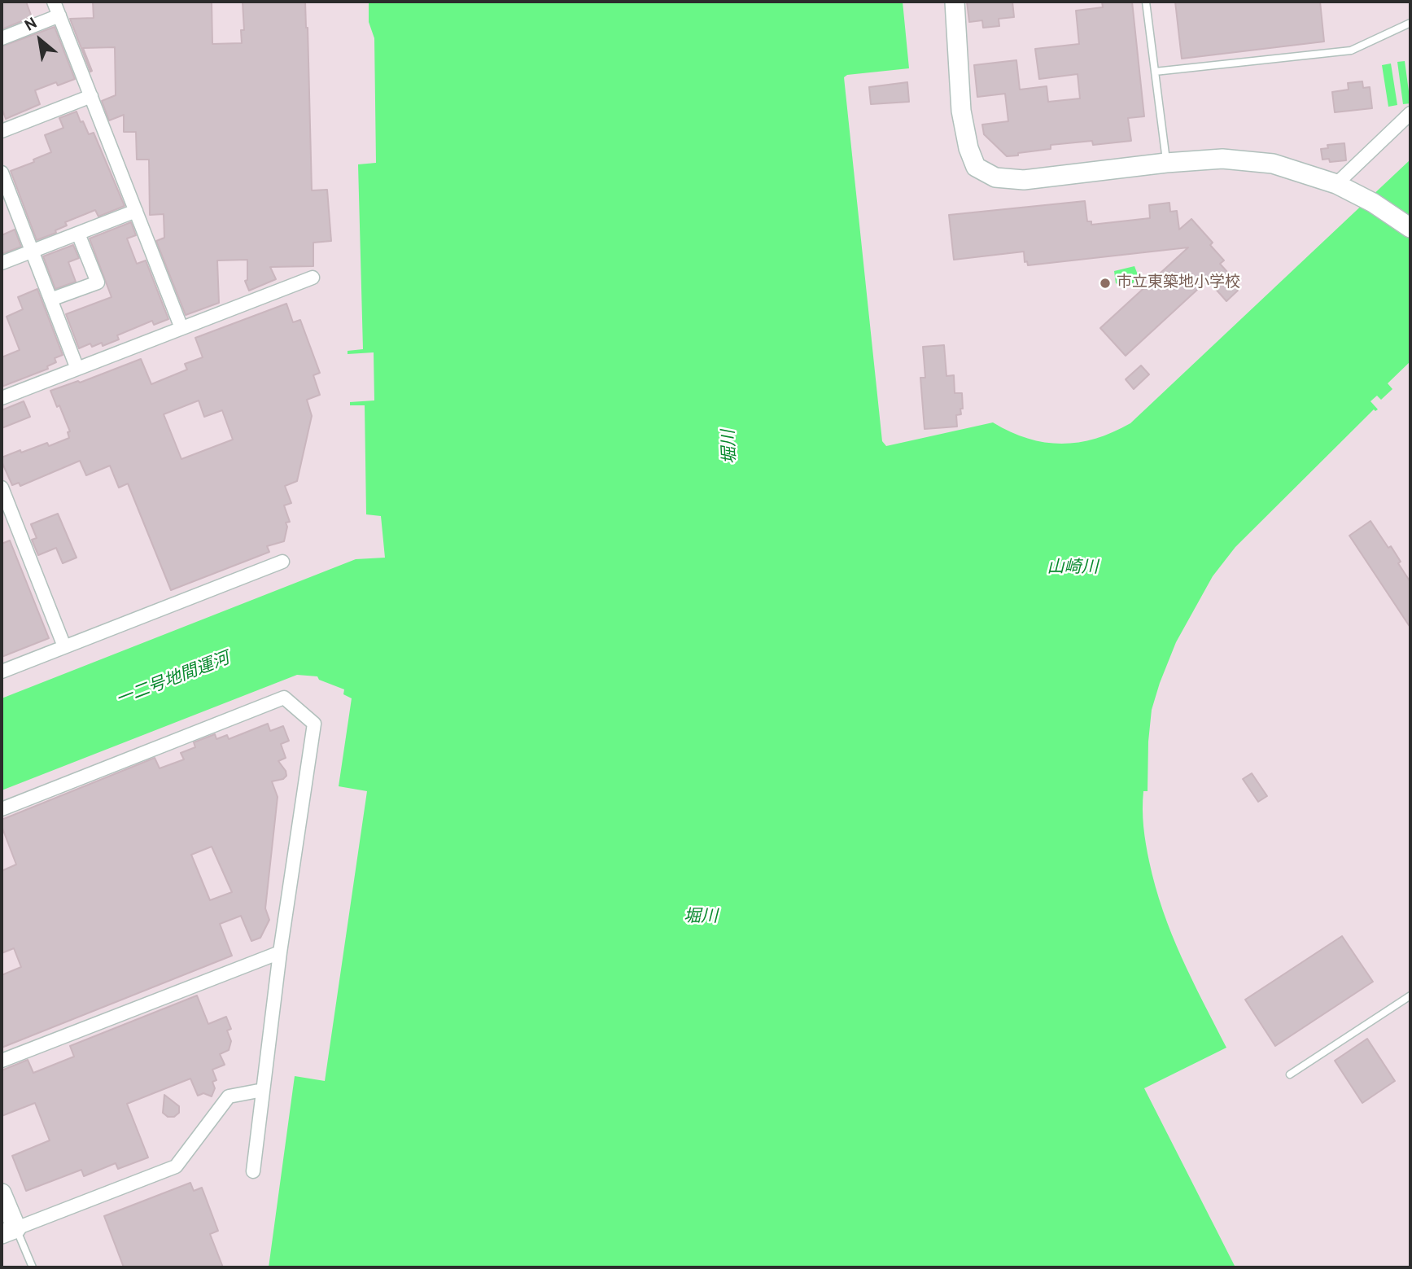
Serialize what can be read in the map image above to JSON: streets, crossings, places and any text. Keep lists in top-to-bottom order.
{
  "water": ["堀川", "山崎川", "一二号地間運河"],
  "places": ["市立東築地小学校"],
  "north": "top left"
}
